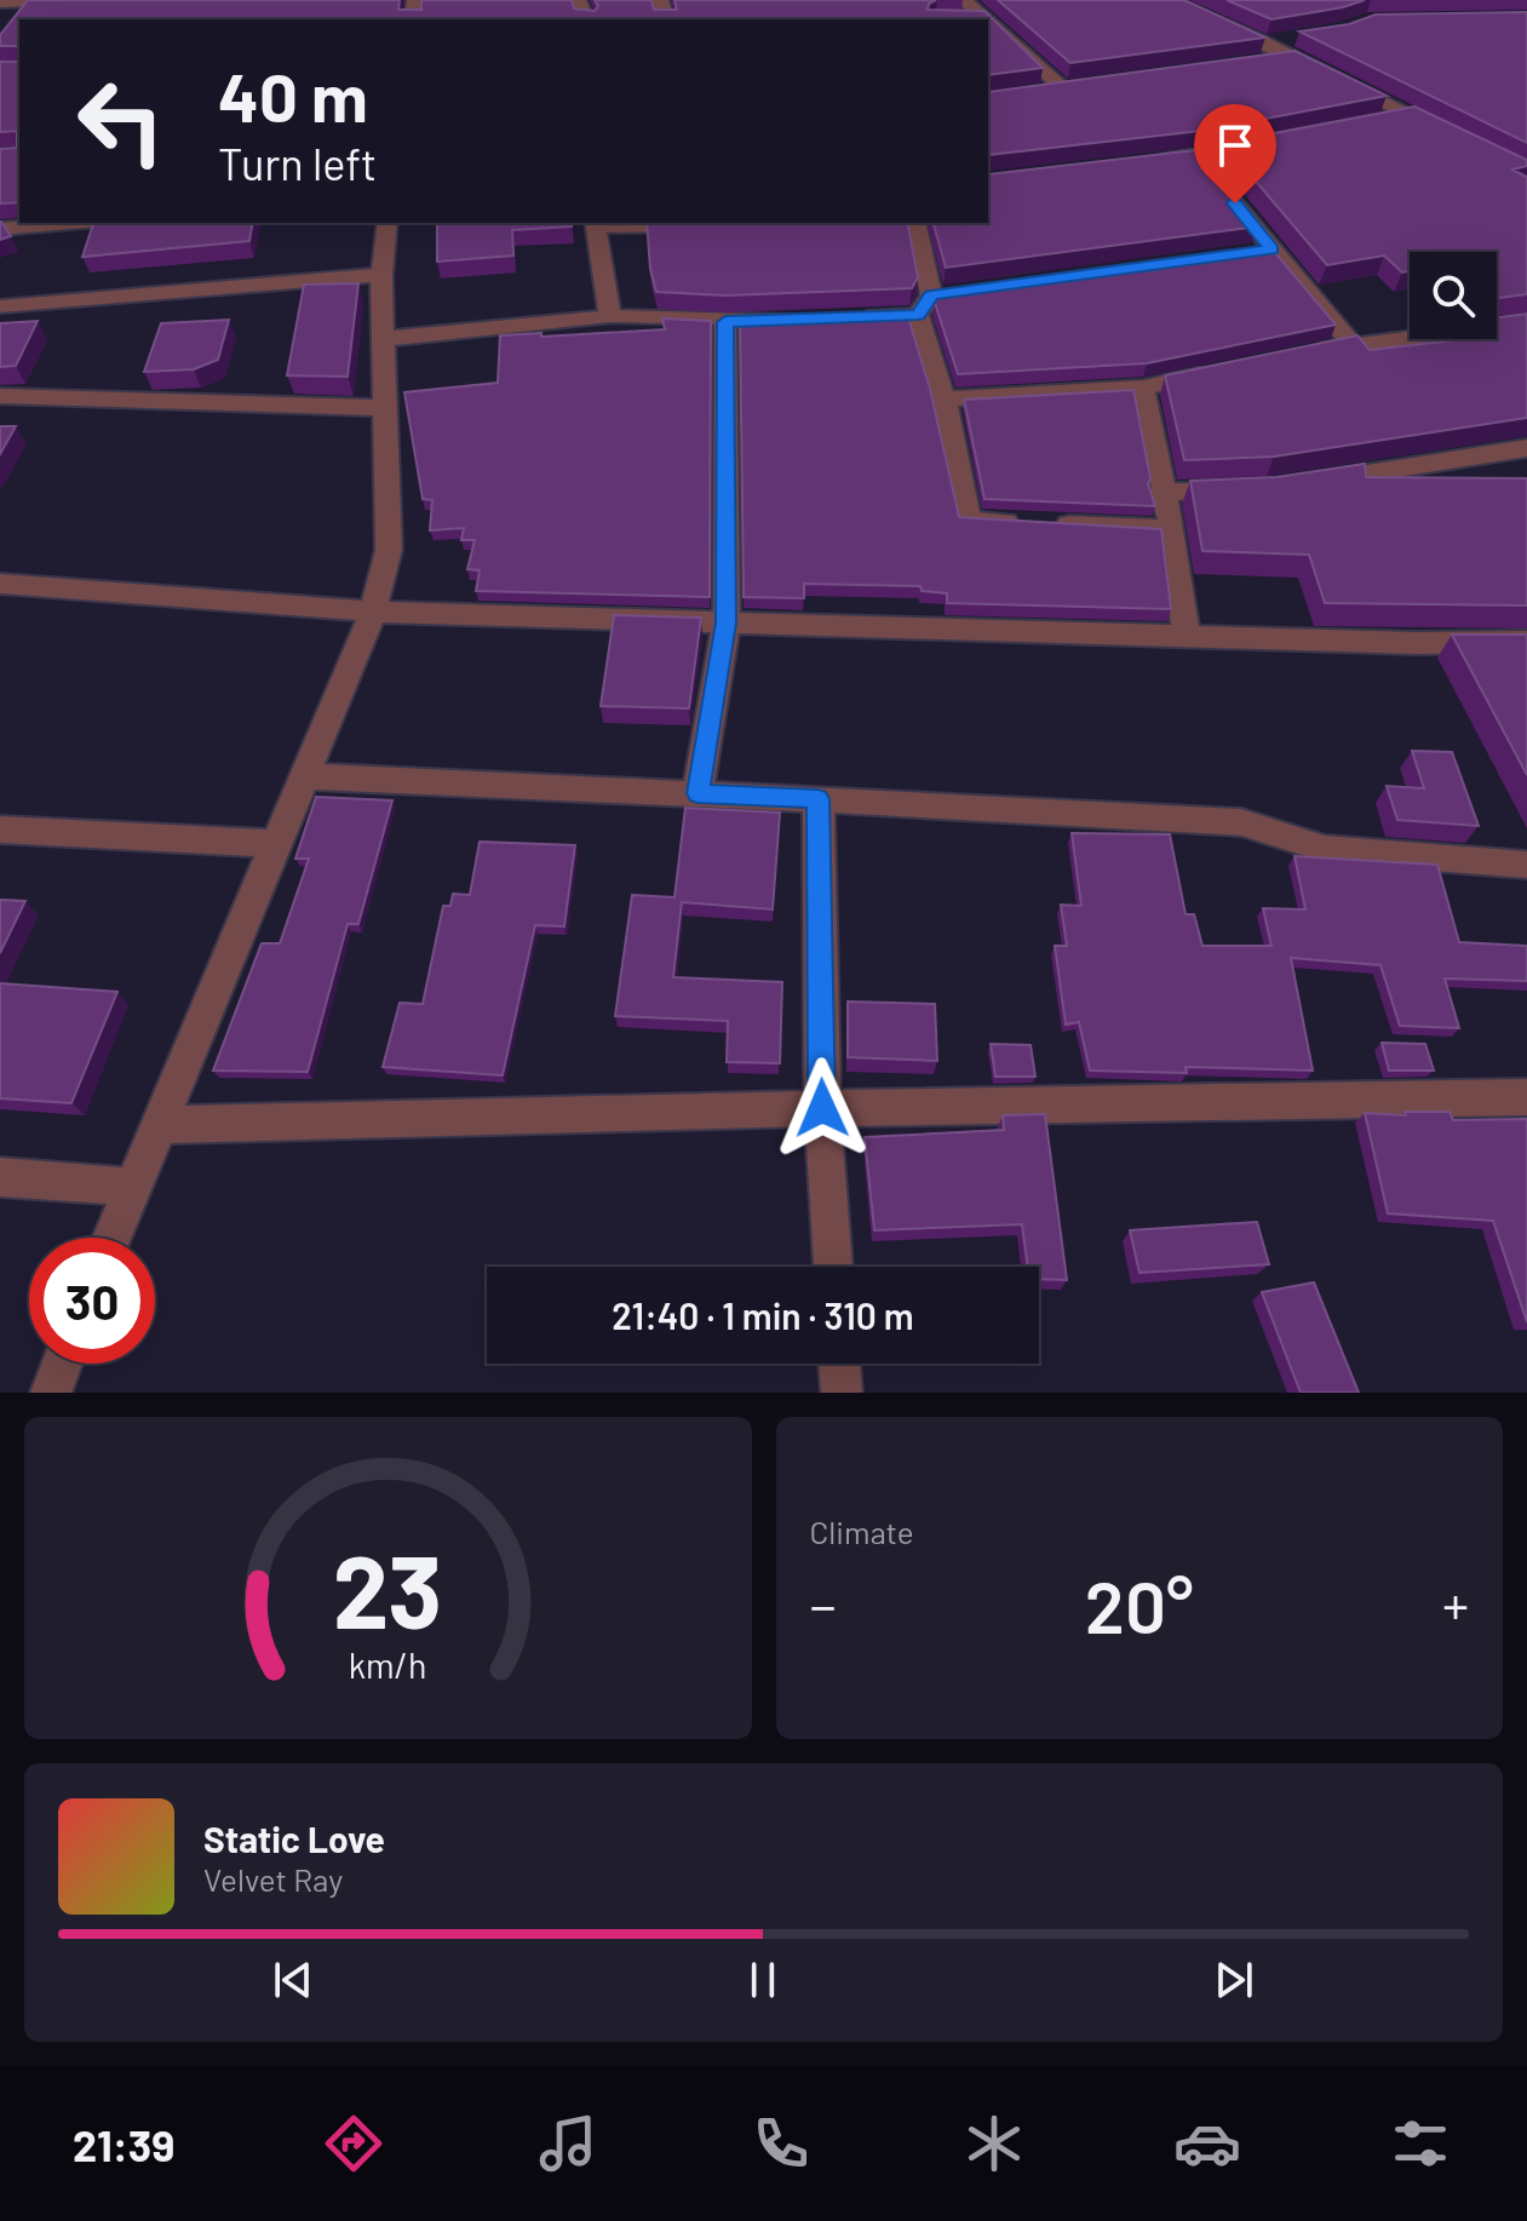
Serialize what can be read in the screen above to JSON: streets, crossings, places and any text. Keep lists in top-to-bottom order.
{
  "page": {
    "turn": ["40 m", "Turn left"],
    "limit": "30",
    "trip": "21:40 · 1 min · 310 m",
    "tile": "Climate",
    "heat": ["−", "20°", "+"],
    "song": ["Static Love", "Velvet Ray"],
    "tabs": "21:39",
    "gauge": ["23", "km/h"]
  }
}
